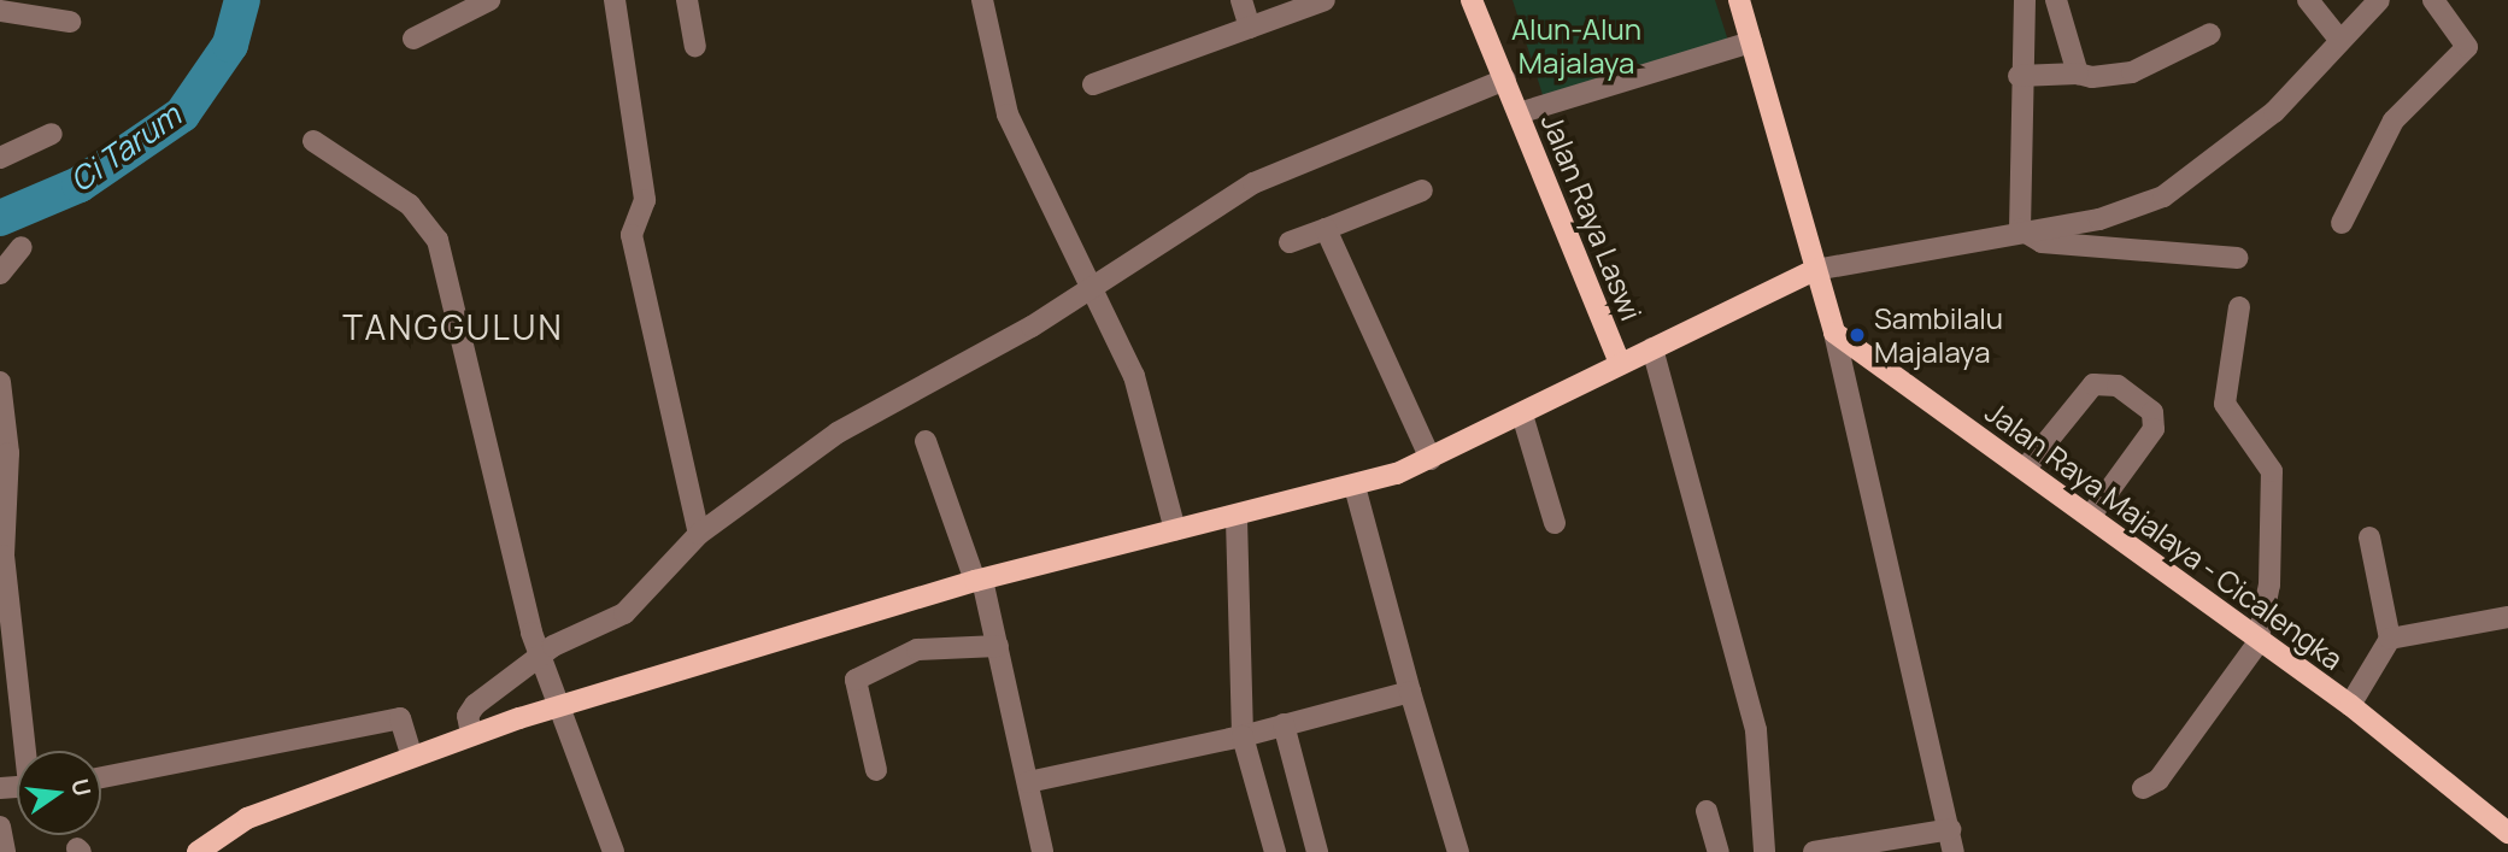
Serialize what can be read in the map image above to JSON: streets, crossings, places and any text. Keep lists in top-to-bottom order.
{
  "streets": {
    "main road": ["Jalan Raya Laswi", "Jalan Raya Majalaya - Cicalengka"]
  },
  "districts": ["TANGGULUN"],
  "water": ["Ci Tarum"],
  "parks": ["Alun-Alun Majalaya"],
  "places": ["Sambilalu Majalaya"],
  "north": "right"
}
